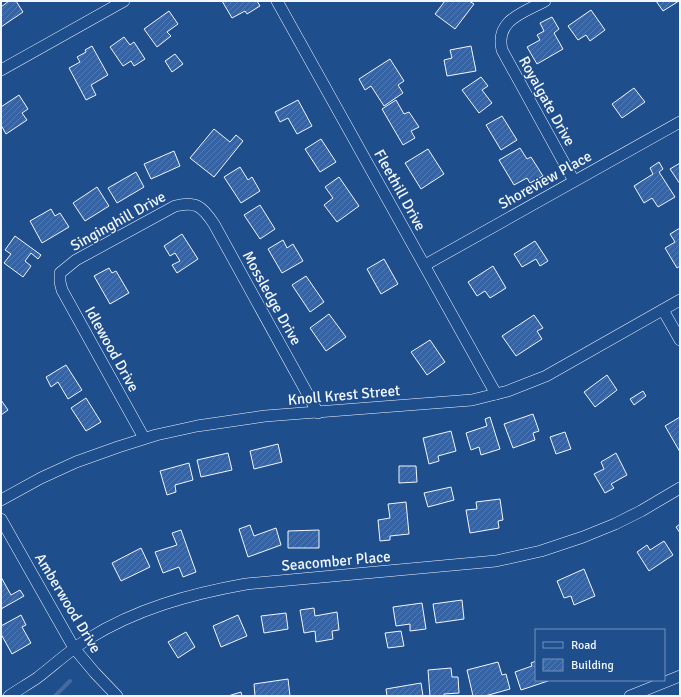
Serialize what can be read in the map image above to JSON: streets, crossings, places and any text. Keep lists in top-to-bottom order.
{
  "streets": {
    "street": [
      "Royalgate Drive",
      "Shoreview Place",
      "Fleethill Drive",
      "Singinghill Drive",
      "Mossledge Drive",
      "Idlewood Drive",
      "Knoll Krest Street",
      "Seacomber Place",
      "Amberwood Drive"
    ]
  },
  "crossings": [
    ["Royalgate Drive", "Shoreview Place"],
    ["Shoreview Place", "Fleethill Drive"],
    ["Fleethill Drive", "Knoll Krest Street"],
    ["Singinghill Drive", "Mossledge Drive"],
    ["Singinghill Drive", "Idlewood Drive"],
    ["Mossledge Drive", "Knoll Krest Street"],
    ["Idlewood Drive", "Knoll Krest Street"],
    ["Seacomber Place", "Amberwood Drive"]
  ],
  "legend": ["Road", "Building"]
}
